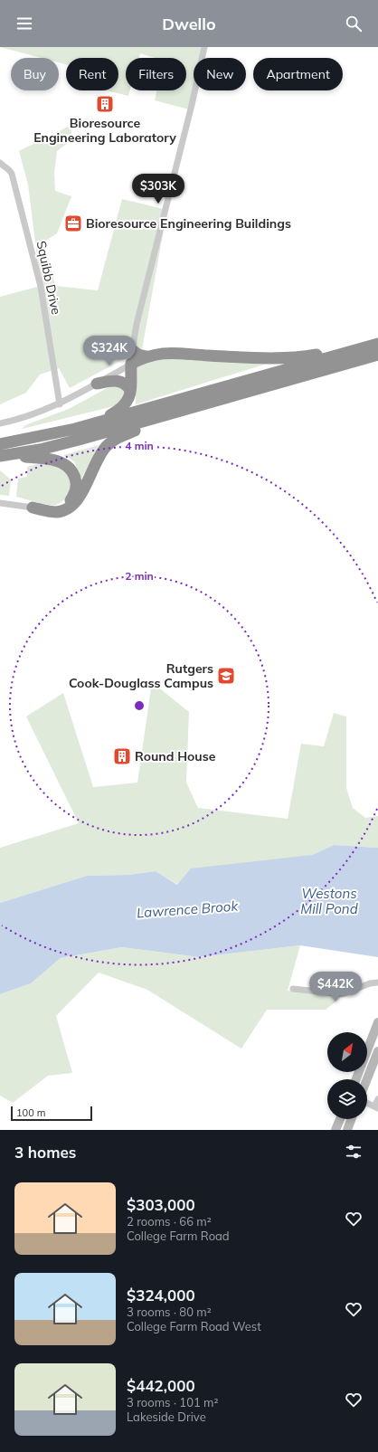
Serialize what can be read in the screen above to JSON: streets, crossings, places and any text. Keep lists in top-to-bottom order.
{
  "streets": {
    "street": ["Squibb Drive"]
  },
  "water": ["Westons Mill Pond", "Lawrence Brook"],
  "places": {
    "building": ["Bioresource Engineering Laboratory", "Round House"],
    "office": ["Bioresource Engineering Buildings"],
    "school or university": ["Rutgers Cook-Douglass Campus"]
  },
  "scale_bar": "100 m",
  "north": "top right",
  "page": {
    "header": "Dwello",
    "chip": [
      "Buy",
      "Rent",
      "Filters",
      "New",
      "Apartment"
    ],
    "price": ["$303K", "$324K", "$442K"],
    "scale": "100 m",
    "heading": "3 homes",
    "list": [
      {
        "name": "$303,000",
        "note": "2 rooms · 66 m² · College Farm Road"
      },
      {
        "name": "$324,000",
        "note": "3 rooms · 80 m² · College Farm Road West"
      },
      {
        "name": "$442,000",
        "note": "3 rooms · 101 m² · Lakeside Drive"
      }
    ]
  },
  "rings": ["4 min", "2 min"]
}
